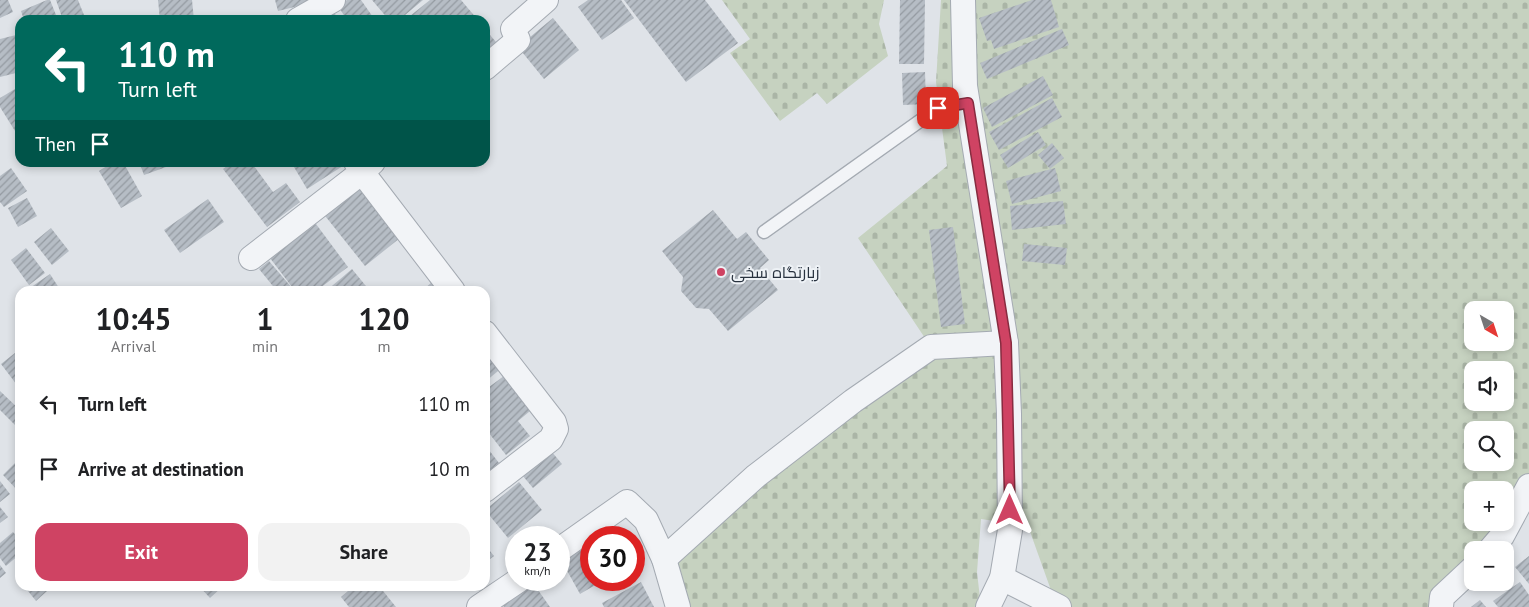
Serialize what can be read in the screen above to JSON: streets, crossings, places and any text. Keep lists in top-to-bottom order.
{
  "places": ["زیارتگاه سخی"],
  "north": "bottom right",
  "page": {
    "turn": ["110 m", "Turn left"],
    "then": "Then",
    "eta": [
      "10:45",
      "Arrival",
      "1",
      "min",
      "120",
      "m"
    ],
    "map_buttons": ["+", "−"],
    "list": [
      {
        "name": "Turn left",
        "value": "110 m"
      },
      {
        "name": "Arrive at destination",
        "value": "10 m"
      }
    ],
    "buttons": ["Exit", "Share"],
    "speed": "23 km/h",
    "limit": "30"
  }
}
